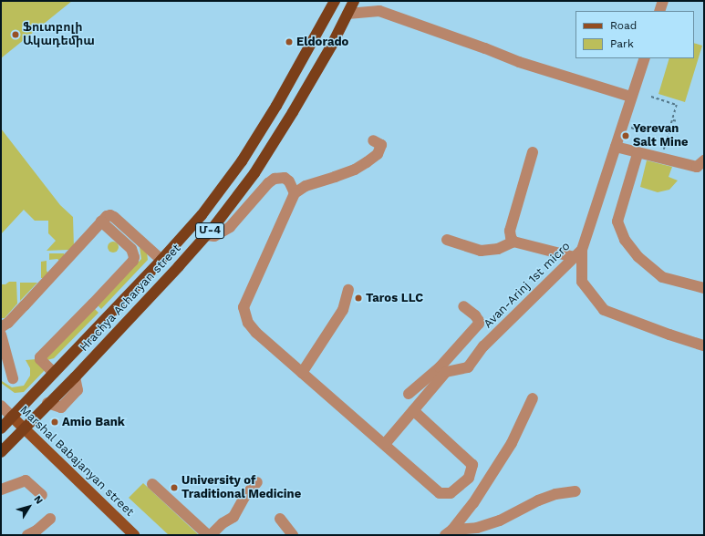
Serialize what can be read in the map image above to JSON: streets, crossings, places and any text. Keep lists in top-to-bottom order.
{
  "streets": {
    "highway": ["Մ-4", "Hrachya Acharyan street"],
    "main road": ["Marshal Babajanyan street"],
    "street": ["Avan-Arinj 1st micro"]
  },
  "crossings": [
    ["Hrachya Acharyan street", "Marshal Babajanyan street"]
  ],
  "places": [
    "Ֆուտբոլի Ակադեմիա",
    "Eldorado",
    "Yerevan Salt Mine",
    "Taros LLC",
    "Amio Bank",
    "University of Traditional Medicine"
  ],
  "legend": ["Road", "Park"],
  "north": "top right"
}
